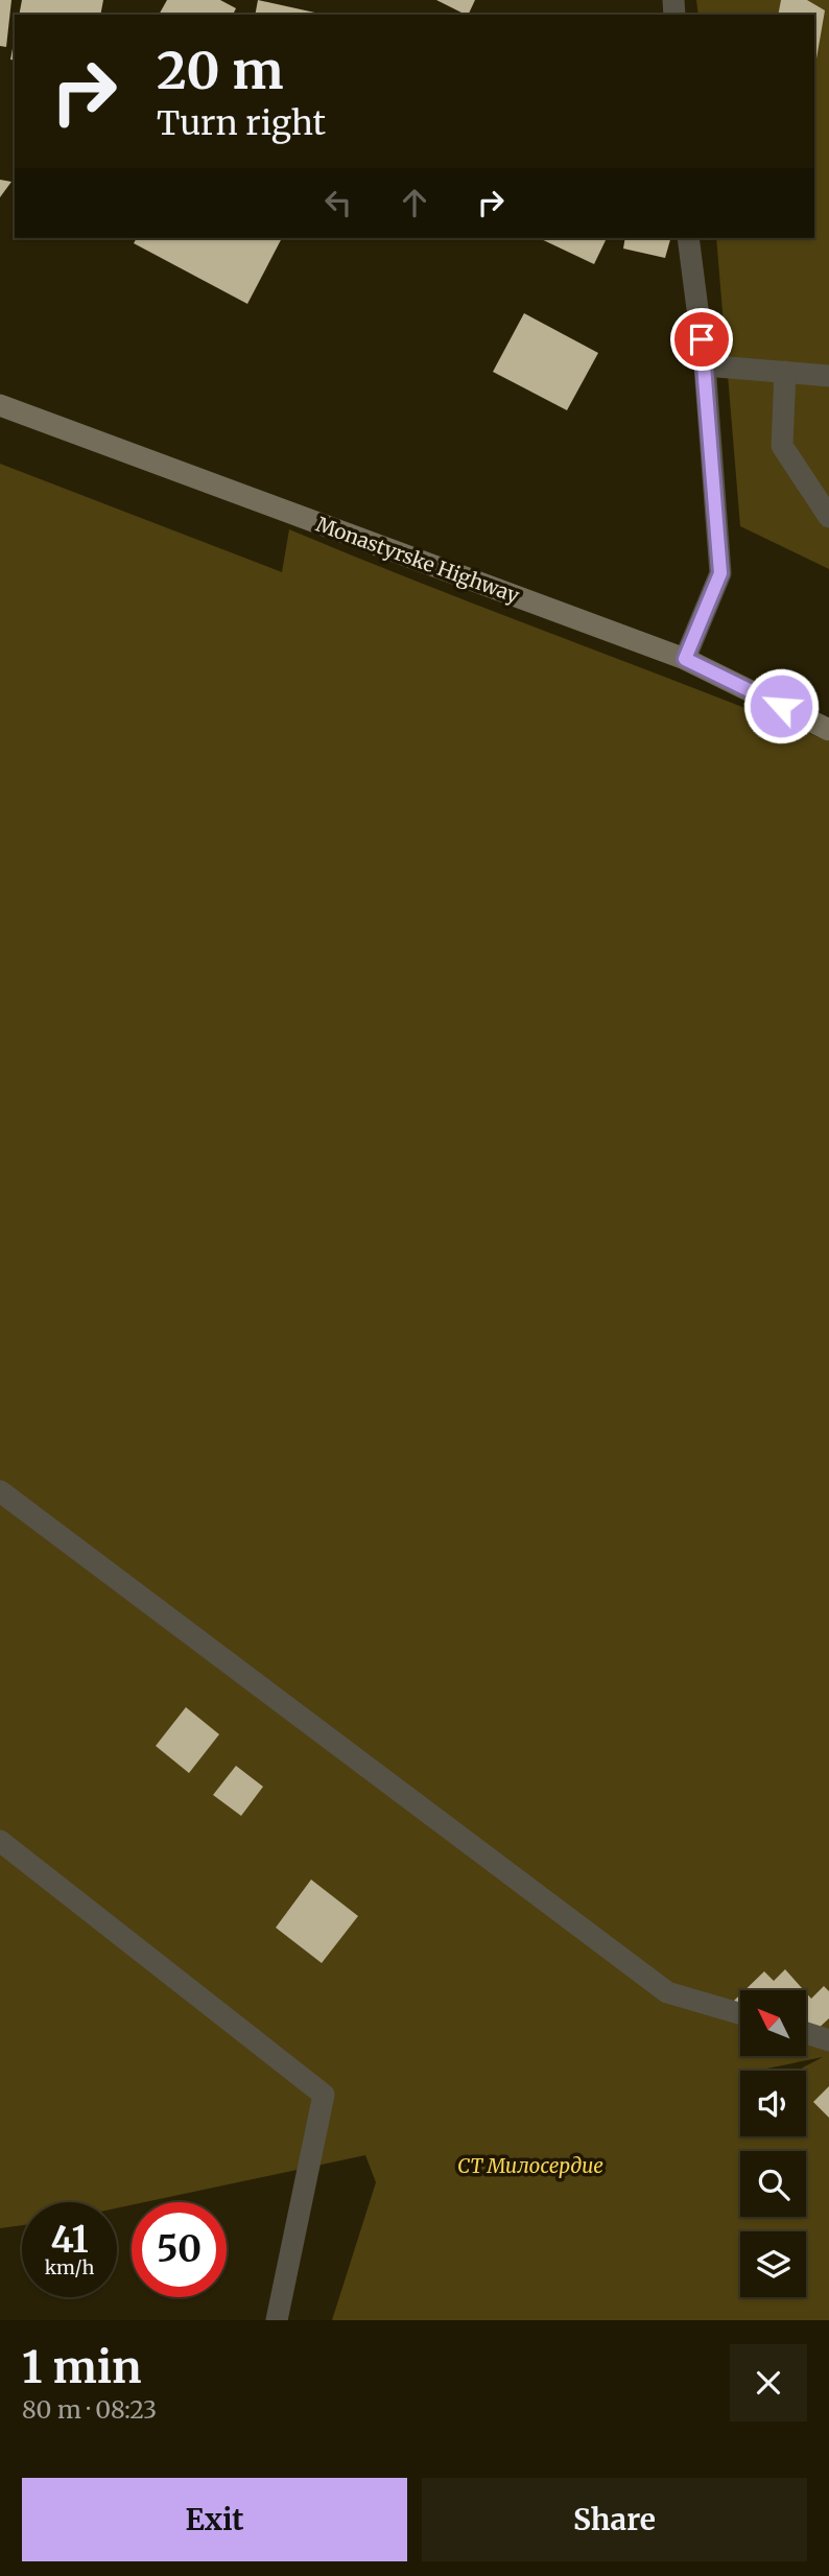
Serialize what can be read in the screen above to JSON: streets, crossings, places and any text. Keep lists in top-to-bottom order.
{
  "streets": {
    "main road": ["Monastyrske Highway"]
  },
  "parks": ["СТ Милосердие"],
  "north": "top left",
  "page": {
    "turn": ["20 m", "Turn right"],
    "speed": "41 km/h",
    "limit": "50",
    "heading": ["1 min", "80 m · 08:23"],
    "buttons": ["Exit", "Share"]
  }
}
